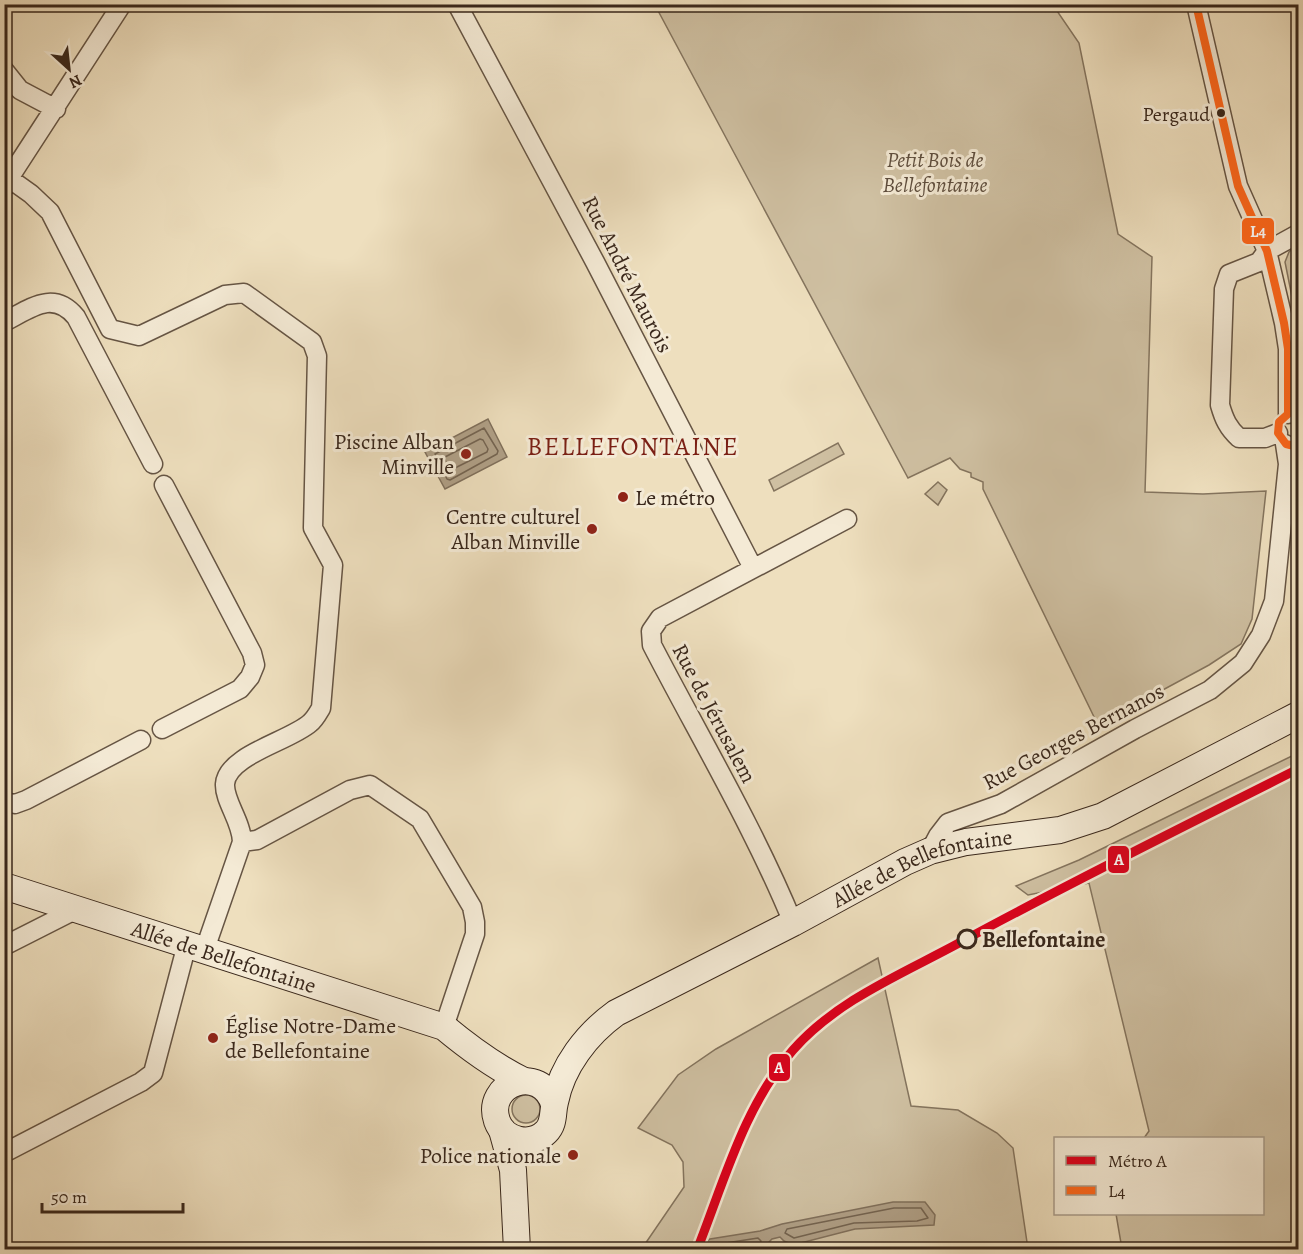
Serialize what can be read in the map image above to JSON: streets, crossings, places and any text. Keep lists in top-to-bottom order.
{
  "streets": {
    "street": [
      "Rue André Maurois",
      "Rue de Jérusalem",
      "Rue Georges Bernanos",
      "Allée de Bellefontaine"
    ]
  },
  "crossings": [
    ["Rue André Maurois", "Rue de Jérusalem"],
    ["Rue de Jérusalem", "Allée de Bellefontaine"],
    ["Rue Georges Bernanos", "Allée de Bellefontaine"]
  ],
  "districts": ["BELLEFONTAINE"],
  "parks": ["Petit Bois de Bellefontaine"],
  "places": [
    "Pergaud",
    "Piscine Alban Minville",
    "Le métro",
    "Centre culturel Alban Minville",
    "Bellefontaine",
    "Église Notre-Dame de Bellefontaine",
    "Police nationale"
  ],
  "lines": ["transit line L4", "metro line A"],
  "legend": ["Métro A", "L4"],
  "scale_bar": "50 m",
  "north": "bottom right"
}
